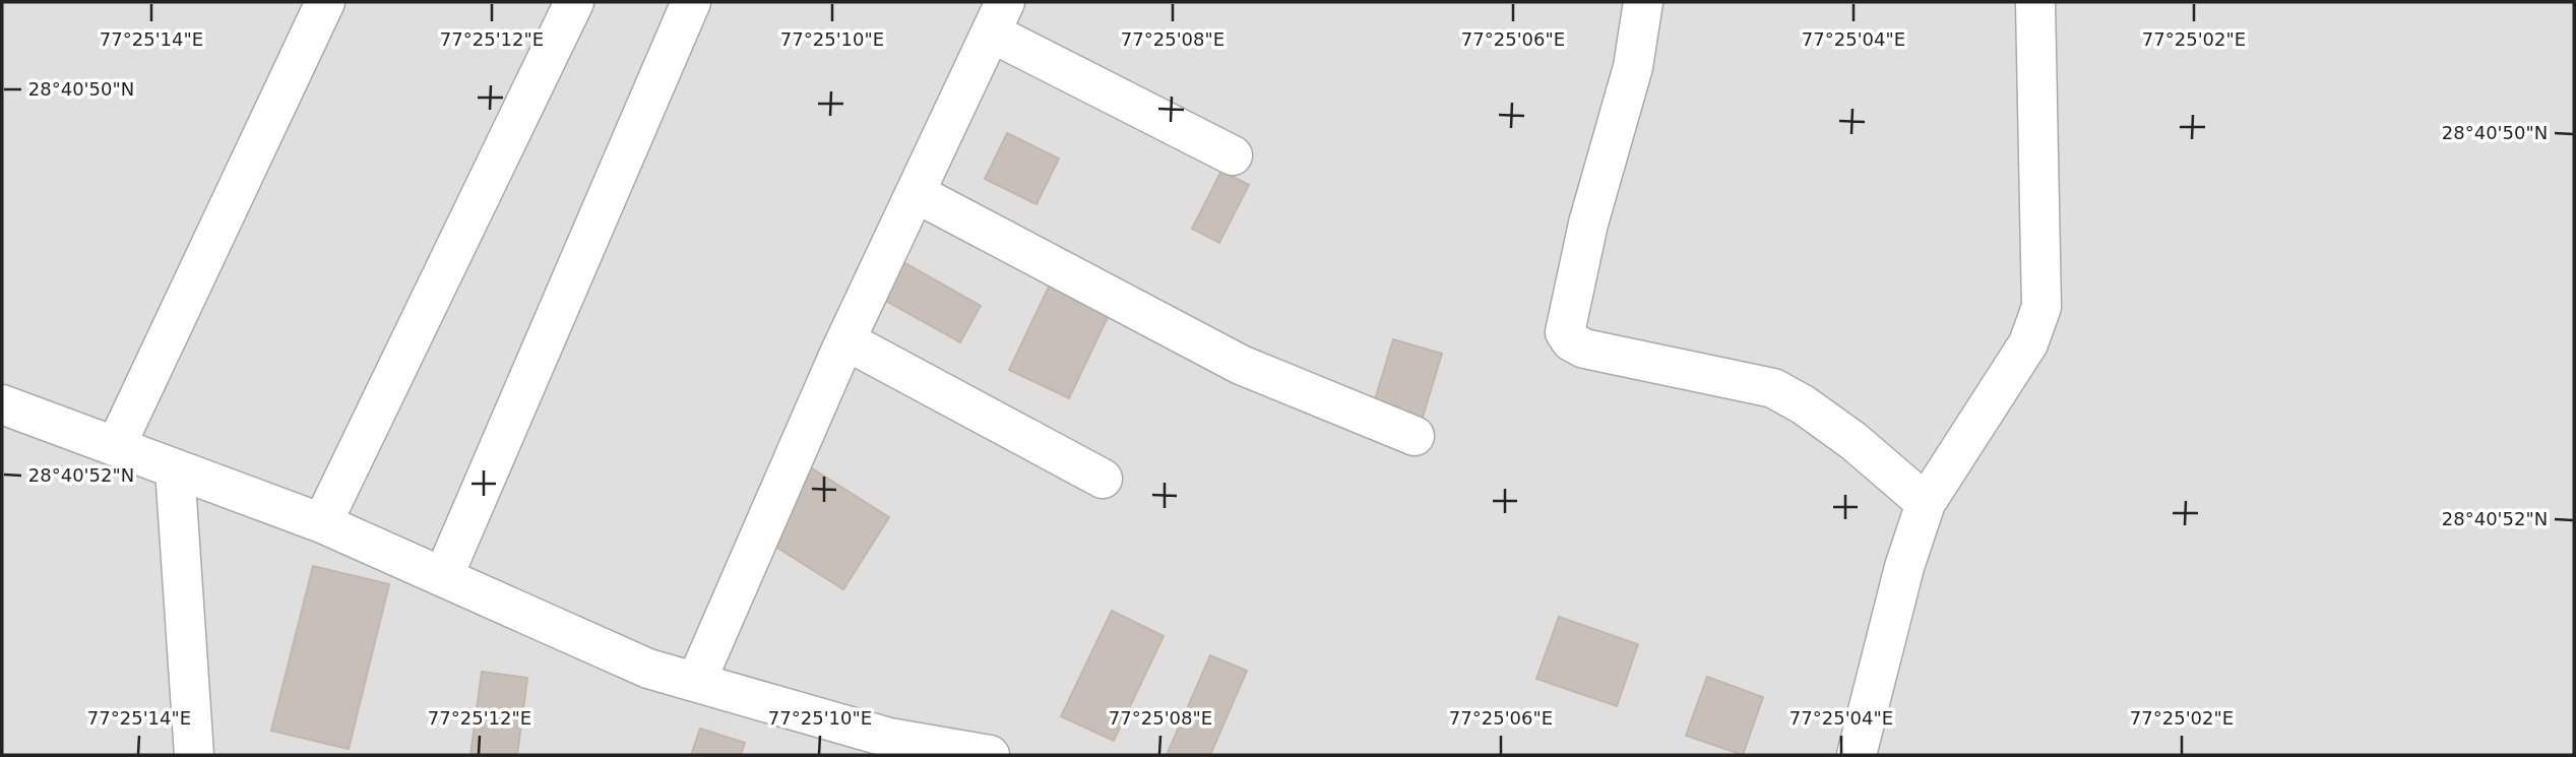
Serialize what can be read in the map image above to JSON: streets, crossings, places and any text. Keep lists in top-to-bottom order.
{
  "coordinates": [
    "77°25'14\"E",
    "77°25'12\"E",
    "77°25'10\"E",
    "77°25'08\"E",
    "77°25'06\"E",
    "77°25'04\"E",
    "77°25'02\"E",
    "28°40'50\"N",
    "28°40'52\"N"
  ]
}
